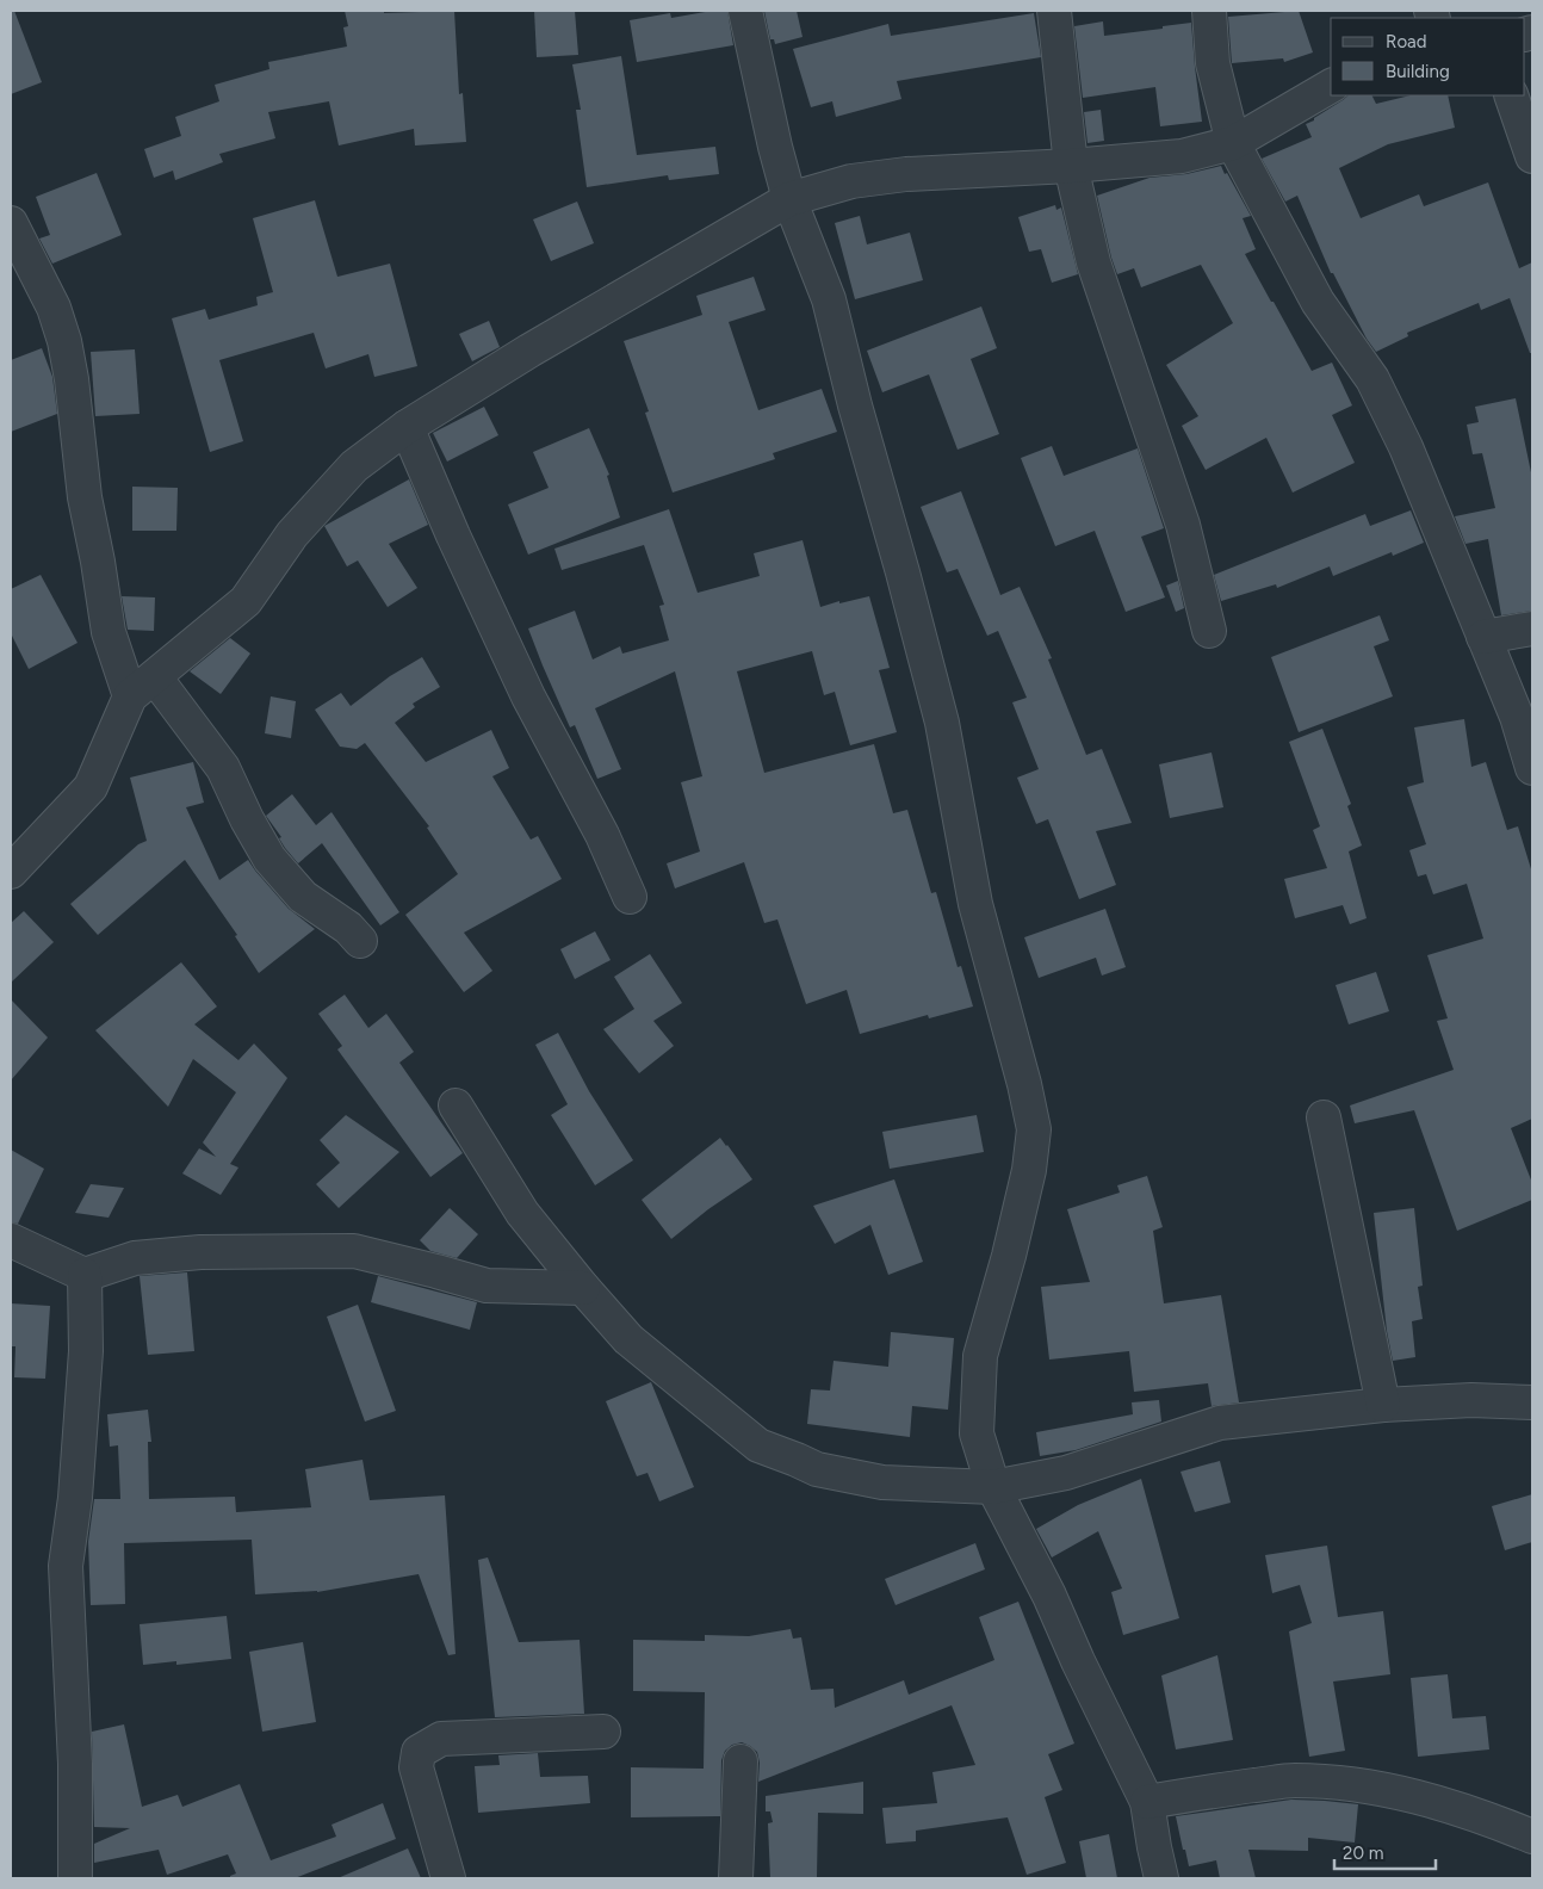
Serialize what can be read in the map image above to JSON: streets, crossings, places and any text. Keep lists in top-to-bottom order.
{
  "legend": ["Road", "Building"],
  "scale_bar": "20 m"
}
